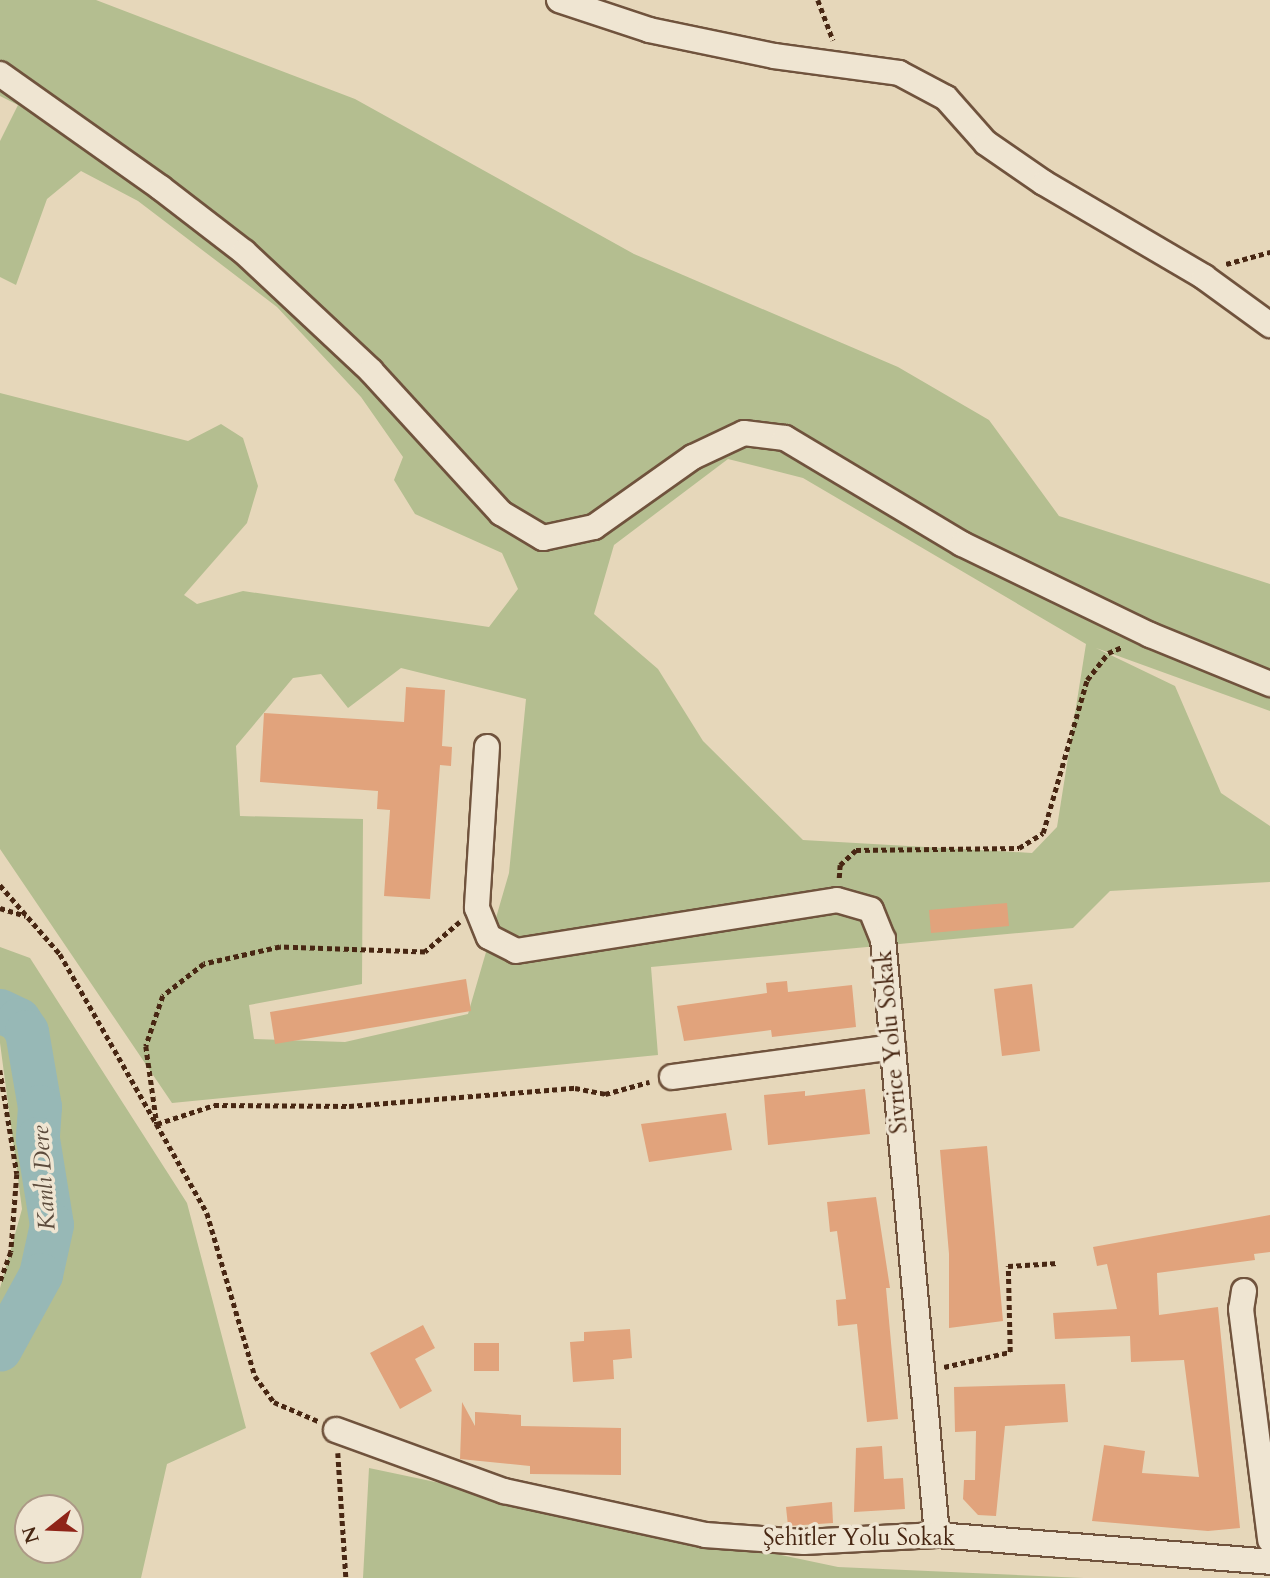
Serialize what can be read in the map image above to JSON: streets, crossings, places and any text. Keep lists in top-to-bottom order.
{
  "streets": {
    "street": ["Sivrice Yolu Sokak", "Şehitler Yolu Sokak"]
  },
  "crossings": [
    ["Sivrice Yolu Sokak", "Şehitler Yolu Sokak"]
  ],
  "water": ["Kanlı Dere"],
  "north": "left"
}
